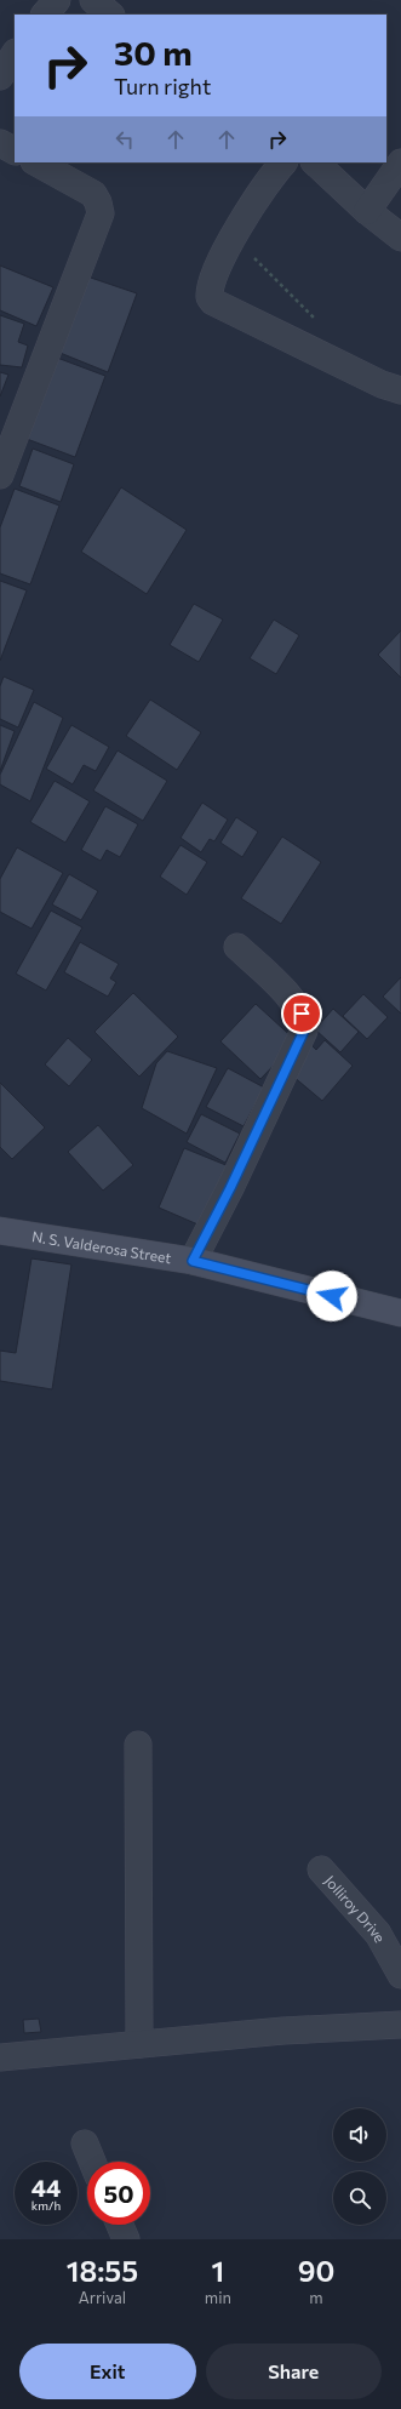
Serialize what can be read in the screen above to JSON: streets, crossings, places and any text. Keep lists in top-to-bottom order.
{
  "streets": {
    "main road": ["N. S. Valderosa Street"],
    "street": ["Jolliroy Drive"]
  },
  "page": {
    "turn": ["30 m", "Turn right"],
    "speed": "44 km/h",
    "limit": "50",
    "eta": [
      "18:55",
      "Arrival",
      "1",
      "min",
      "90",
      "m"
    ],
    "buttons": ["Exit", "Share"]
  }
}
